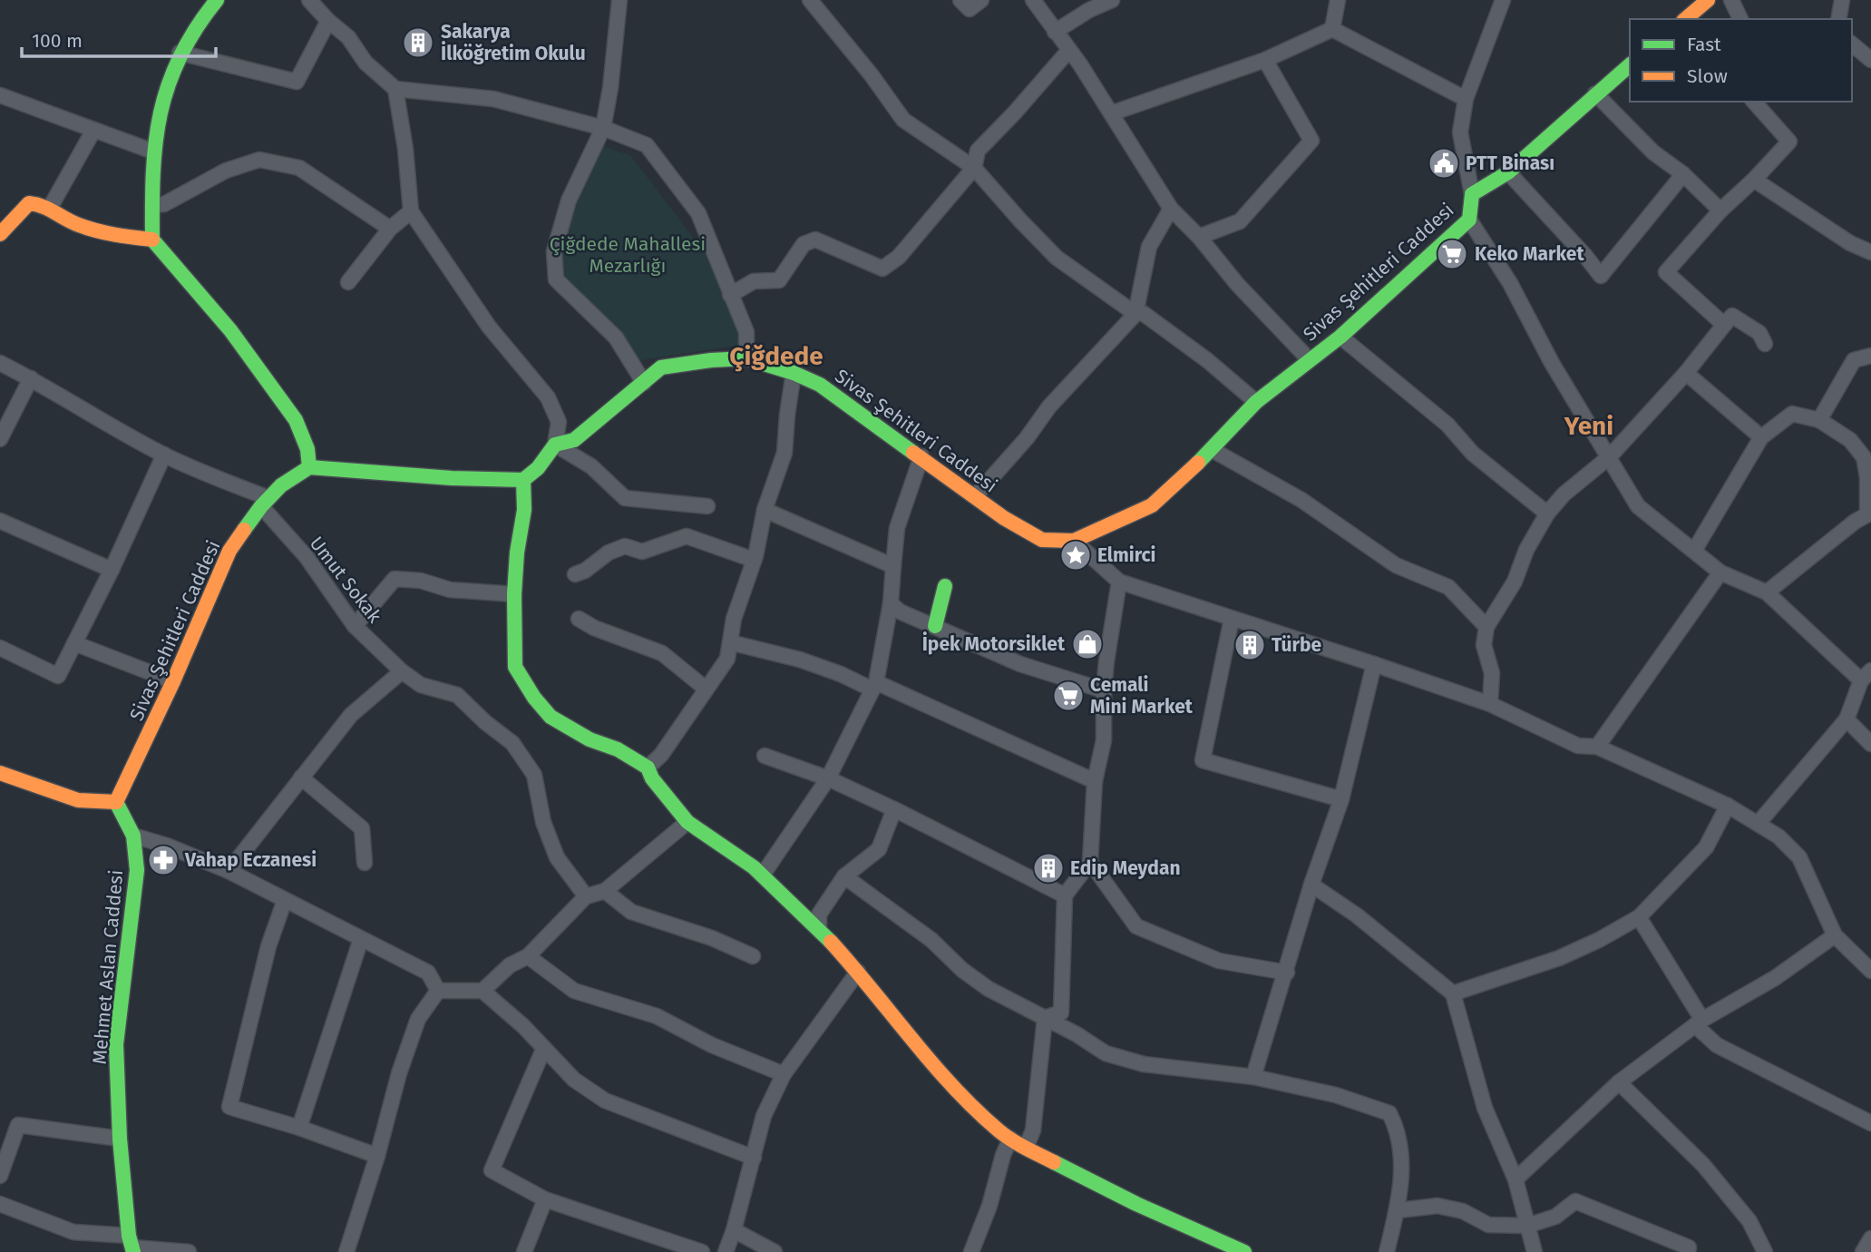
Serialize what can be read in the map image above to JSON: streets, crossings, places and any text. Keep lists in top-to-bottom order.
{
  "streets": {
    "street": ["Sivas Şehitleri Caddesi", "Umut Sokak", "Mehmet Aslan Caddesi"]
  },
  "crossings": [
    ["Sivas Şehitleri Caddesi", "Umut Sokak"],
    ["Sivas Şehitleri Caddesi", "Mehmet Aslan Caddesi"]
  ],
  "districts": ["Çiğdede", "Yeni"],
  "parks": ["Çiğdede Mahallesi Mezarlığı"],
  "places": {
    "building": ["Sakarya İlköğretim Okulu", "Türbe", "Edip Meydan"],
    "public building": ["PTT Binası"],
    "supermarket": ["Keko Market", "Cemali Mini Market"],
    "place": ["Elmirci"],
    "shop": ["İpek Motorsiklet"],
    "pharmacy": ["Vahap Eczanesi"]
  },
  "legend": ["Fast", "Slow"],
  "scale_bar": "100 m"
}
